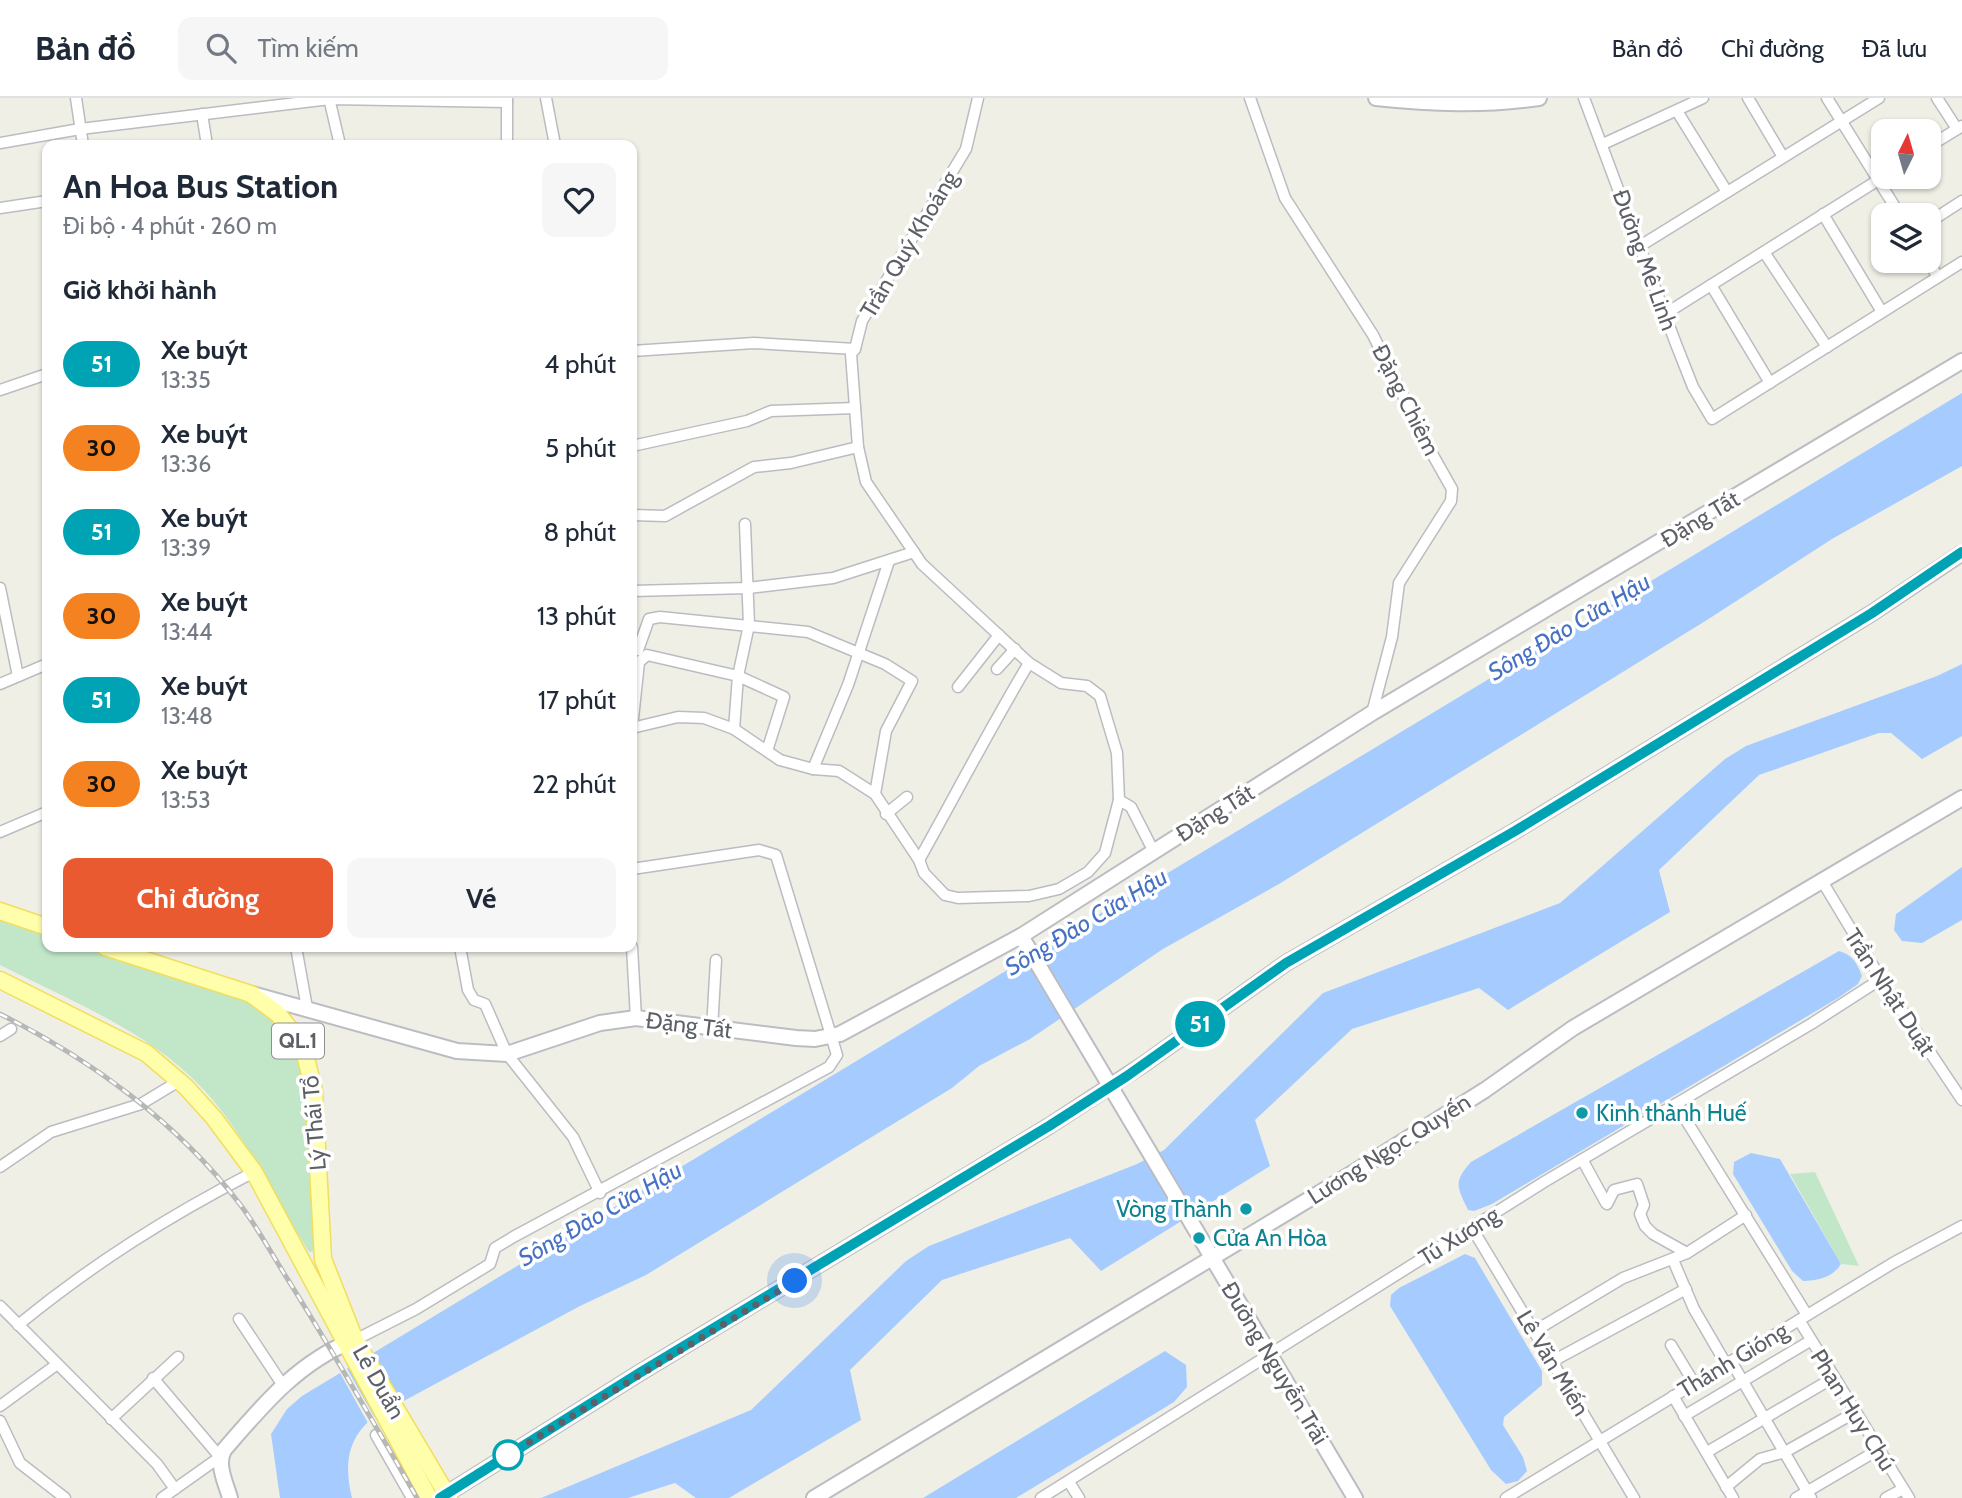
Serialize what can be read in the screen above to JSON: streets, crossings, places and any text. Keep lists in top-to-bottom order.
{
  "streets": {
    "main road": ["QL.1", "Lý Thái Tổ", "Lê Duẩn"],
    "street": [
      "Trần Quý Khoáng",
      "Đường Mê Linh",
      "Đặng Chiêm",
      "Đặng Tất",
      "Trần Nhật Duật",
      "Lương Ngọc Quyến",
      "Tú Xương",
      "Thánh Gióng",
      "Đường Nguyễn Trãi",
      "Lê Văn Miến",
      "Phan Huy Chú"
    ]
  },
  "crossings": [
    ["Đặng Chiêm", "Đặng Tất"],
    ["Đặng Tất", "Lý Thái Tổ"],
    ["Đặng Tất", "Đường Nguyễn Trãi"],
    ["Trần Nhật Duật", "Lương Ngọc Quyến"],
    ["Trần Nhật Duật", "Tú Xương"],
    ["QL.1", "Lê Duẩn"],
    ["Lý Thái Tổ", "Lê Duẩn"],
    ["Lương Ngọc Quyến", "Đường Nguyễn Trãi"],
    ["Tú Xương", "Đường Nguyễn Trãi"],
    ["Tú Xương", "Lê Văn Miến"],
    ["Tú Xương", "Phan Huy Chú"],
    ["Thánh Gióng", "Lê Văn Miến"],
    ["Thánh Gióng", "Phan Huy Chú"]
  ],
  "water": ["Sông Đào Cửa Hậu"],
  "places": ["Kinh thành Huế", "Vòng Thành", "Cửa An Hòa"],
  "lines": ["bus line 51"],
  "north": "top",
  "page": {
    "header": "Bản đồ",
    "search": "Tìm kiếm",
    "nav": ["Bản đồ", "Chỉ đường", "Đã lưu"],
    "on_map": "51",
    "heading": [
      ["An Hoa Bus Station", "Đi bộ · 4 phút · 260 m"],
      "Giờ khởi hành"
    ],
    "list": [
      {
        "mark": "51",
        "name": "Xe buýt",
        "note": "13:35",
        "value": "4 phút"
      },
      {
        "mark": "30",
        "name": "Xe buýt",
        "note": "13:36",
        "value": "5 phút"
      },
      {
        "mark": "51",
        "name": "Xe buýt",
        "note": "13:39",
        "value": "8 phút"
      },
      {
        "mark": "30",
        "name": "Xe buýt",
        "note": "13:44",
        "value": "13 phút"
      },
      {
        "mark": "51",
        "name": "Xe buýt",
        "note": "13:48",
        "value": "17 phút"
      },
      {
        "mark": "30",
        "name": "Xe buýt",
        "note": "13:53",
        "value": "22 phút"
      }
    ],
    "buttons": ["Chỉ đường", "Vé"]
  }
}
